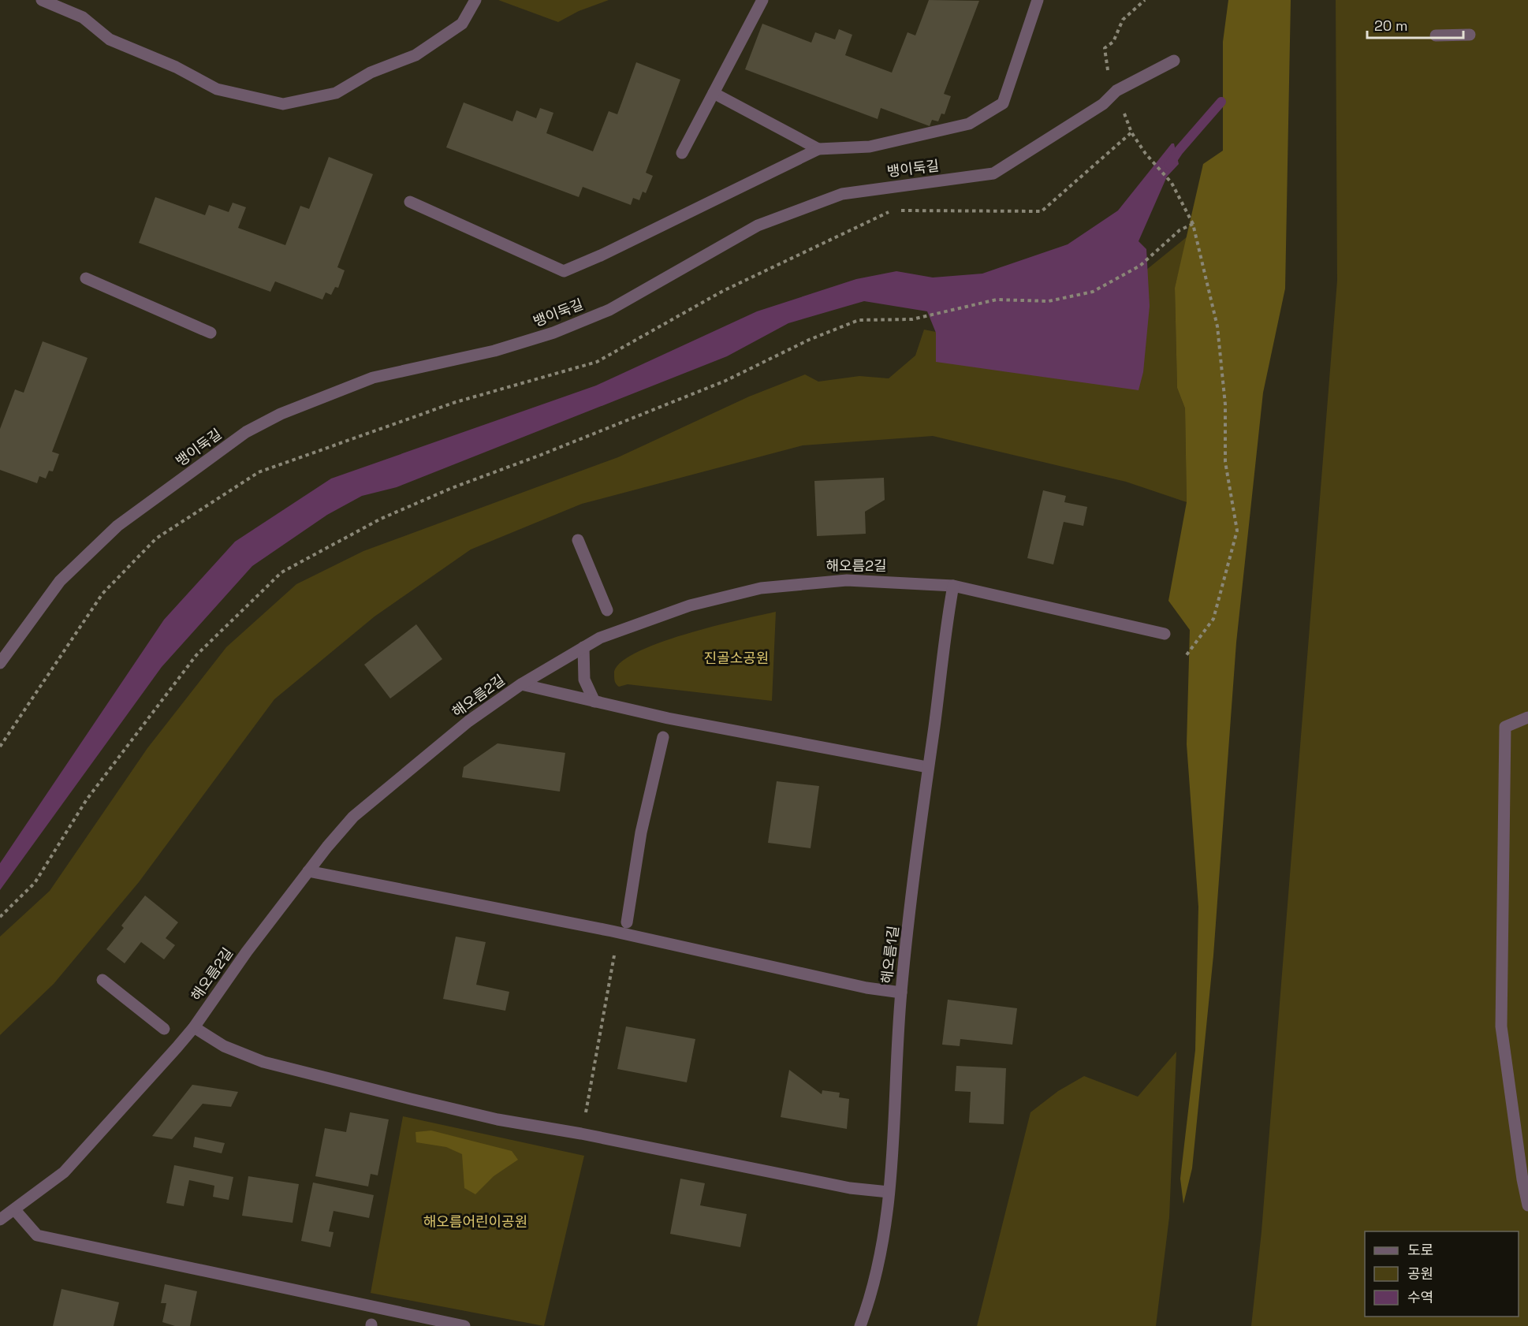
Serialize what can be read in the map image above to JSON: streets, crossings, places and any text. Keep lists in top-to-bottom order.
{
  "streets": {
    "street": ["뱅이둑길", "해오름2길", "해오름1길"]
  },
  "crossings": [
    ["해오름2길", "해오름1길"]
  ],
  "parks": ["진골소공원", "해오름어린이공원"],
  "legend": ["도로", "공원", "수역"],
  "scale_bar": "20 m"
}
